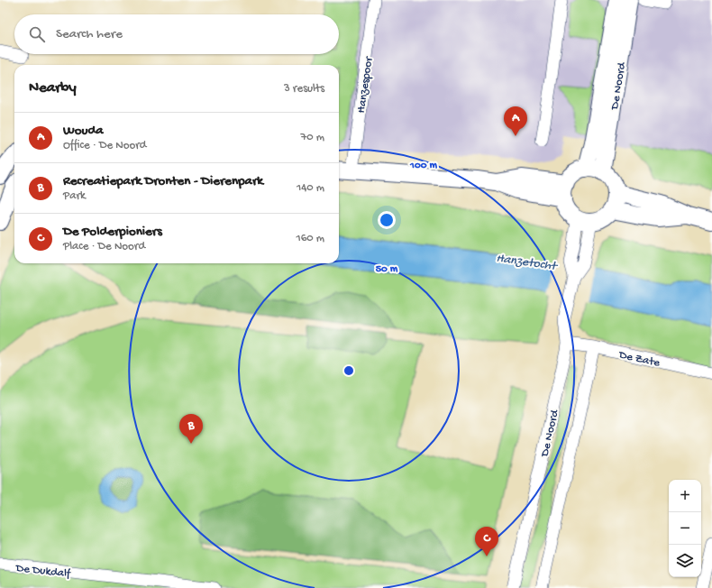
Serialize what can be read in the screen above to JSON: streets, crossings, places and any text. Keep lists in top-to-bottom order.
{
  "streets": {
    "main road": ["De Noord"],
    "street": ["Hanzespoor", "De Zate", "De Dukdalf"]
  },
  "crossings": [
    ["De Noord", "De Zate"]
  ],
  "water": ["Hanzetocht"],
  "page": {
    "search": "Search here",
    "heading": ["Nearby", "3 results"],
    "pins": ["A", "B", "C"],
    "list": [
      {
        "mark": "A",
        "name": "Wouda",
        "note": "Office · De Noord",
        "value": "70 m"
      },
      {
        "mark": "B",
        "name": "Recreatiepark Dronten - Dierenpark",
        "note": "Park",
        "value": "140 m"
      },
      {
        "mark": "C",
        "name": "De Polderpioniers",
        "note": "Place · De Noord",
        "value": "160 m"
      }
    ],
    "map_buttons": ["+", "−"]
  },
  "rings": ["100 m", "50 m"]
}
